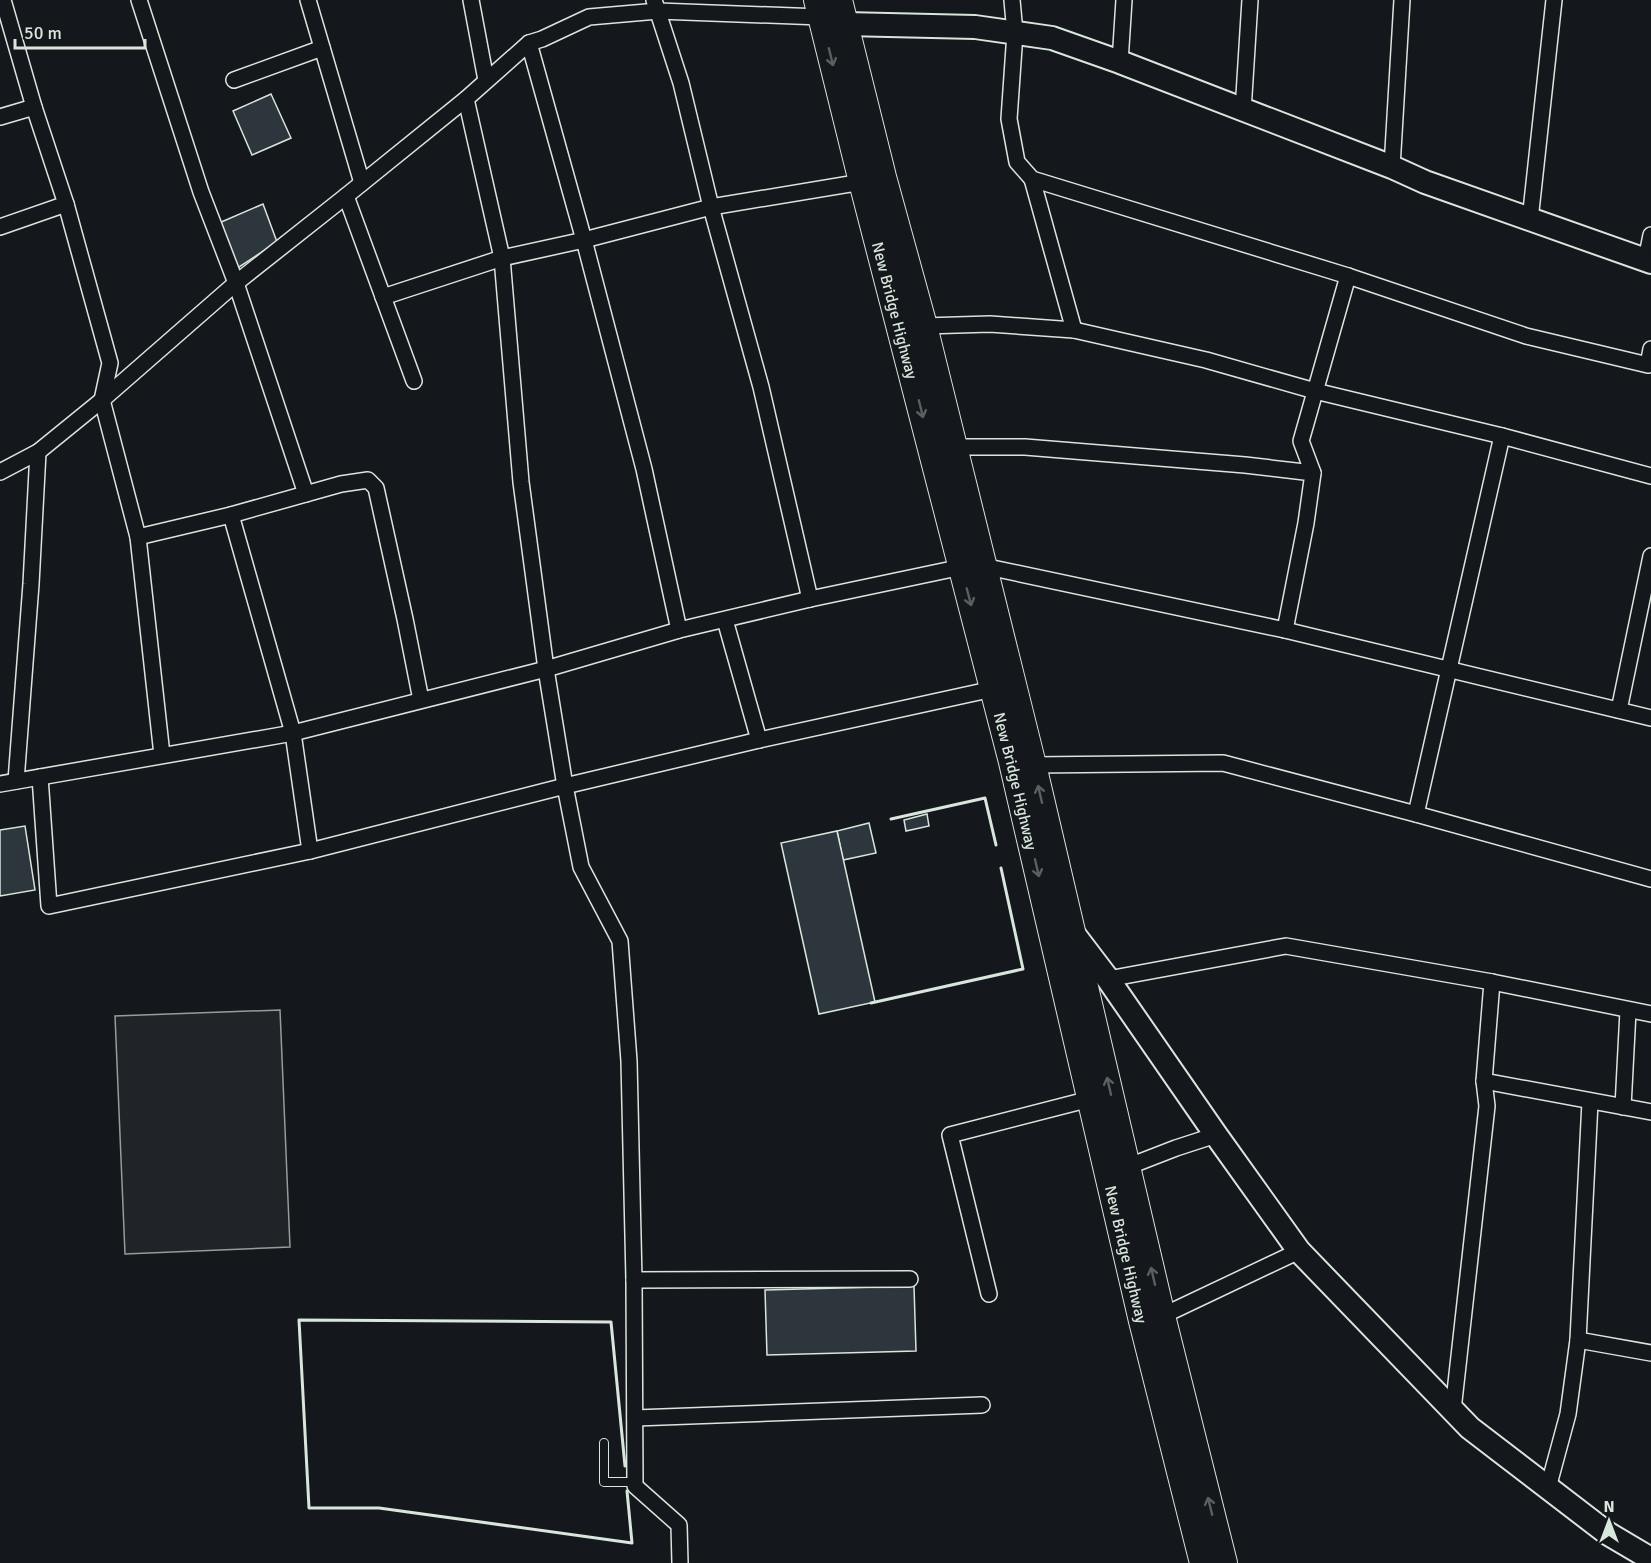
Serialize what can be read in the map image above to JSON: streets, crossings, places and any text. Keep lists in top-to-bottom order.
{
  "streets": {
    "main road": ["New Bridge Highway"]
  },
  "scale_bar": "50 m",
  "north": "top"
}
